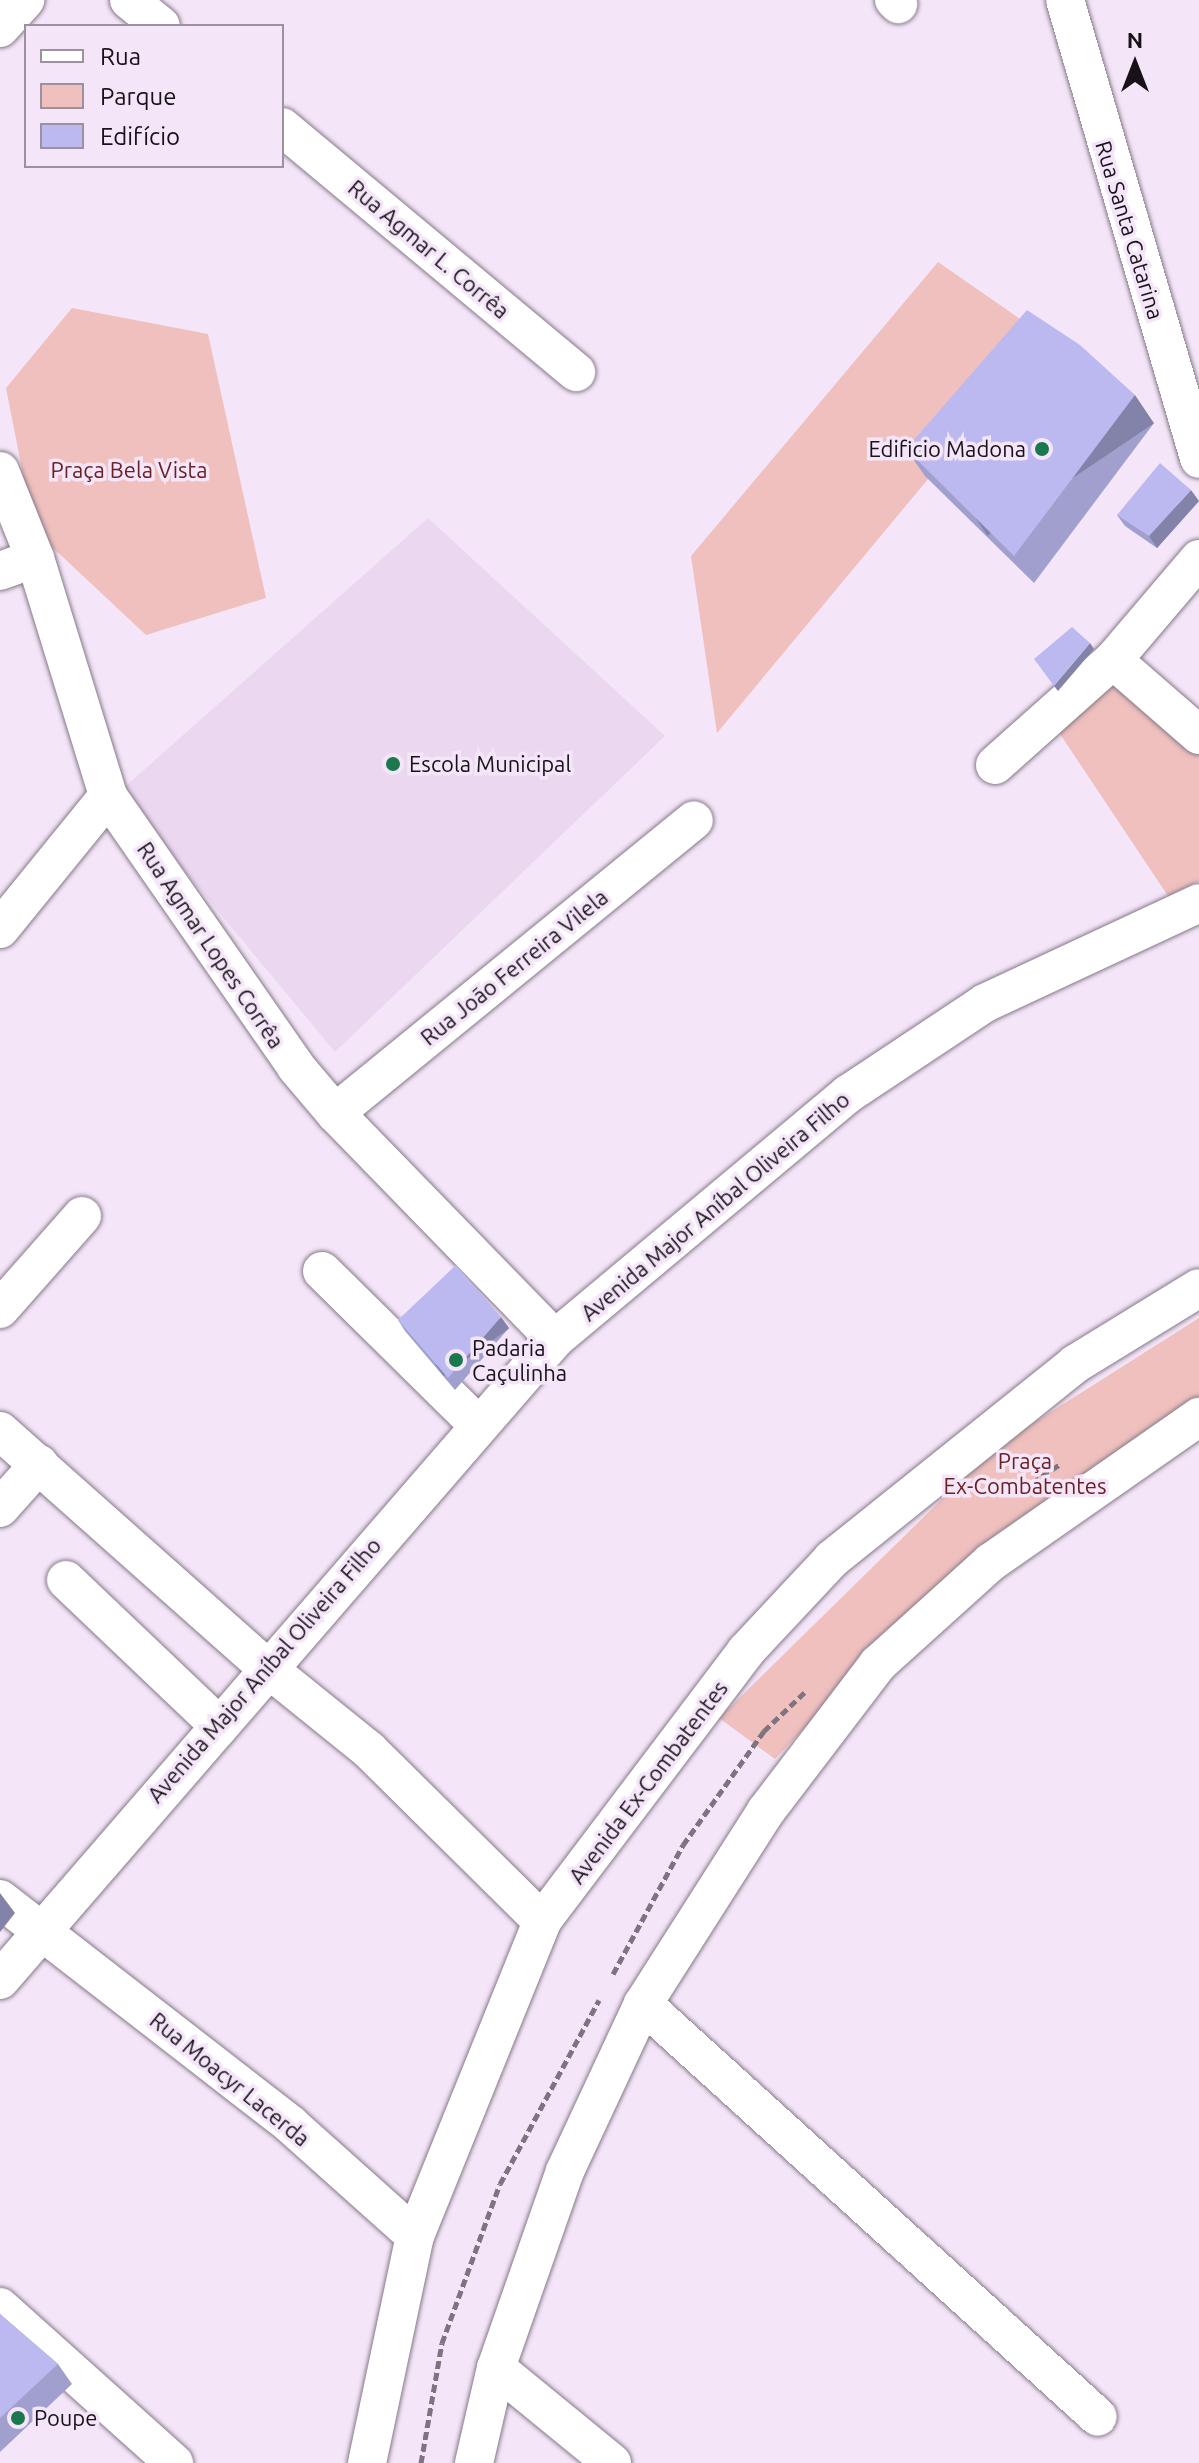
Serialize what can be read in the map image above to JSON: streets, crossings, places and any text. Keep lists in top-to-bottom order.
{
  "streets": {
    "street": [
      "Rua Santa Catarina",
      "Rua Agmar L. Corrêa",
      "Rua Agmar Lopes Corrêa",
      "Rua João Ferreira Vilela",
      "Avenida Major Aníbal Oliveira Filho",
      "Avenida Ex-Combatentes",
      "Rua Moacyr Lacerda"
    ]
  },
  "crossings": [
    ["Rua Agmar Lopes Corrêa", "Rua João Ferreira Vilela"],
    ["Rua Agmar Lopes Corrêa", "Avenida Major Aníbal Oliveira Filho"],
    ["Avenida Major Aníbal Oliveira Filho", "Rua Moacyr Lacerda"],
    ["Avenida Ex-Combatentes", "Rua Moacyr Lacerda"]
  ],
  "parks": ["Praça Bela Vista", "Praça Ex-Combatentes"],
  "places": [
    "Edificio Madona",
    "Escola Municipal",
    "Padaria Caçulinha",
    "Poupe"
  ],
  "legend": ["Rua", "Parque", "Edifício"],
  "north": "top"
}
